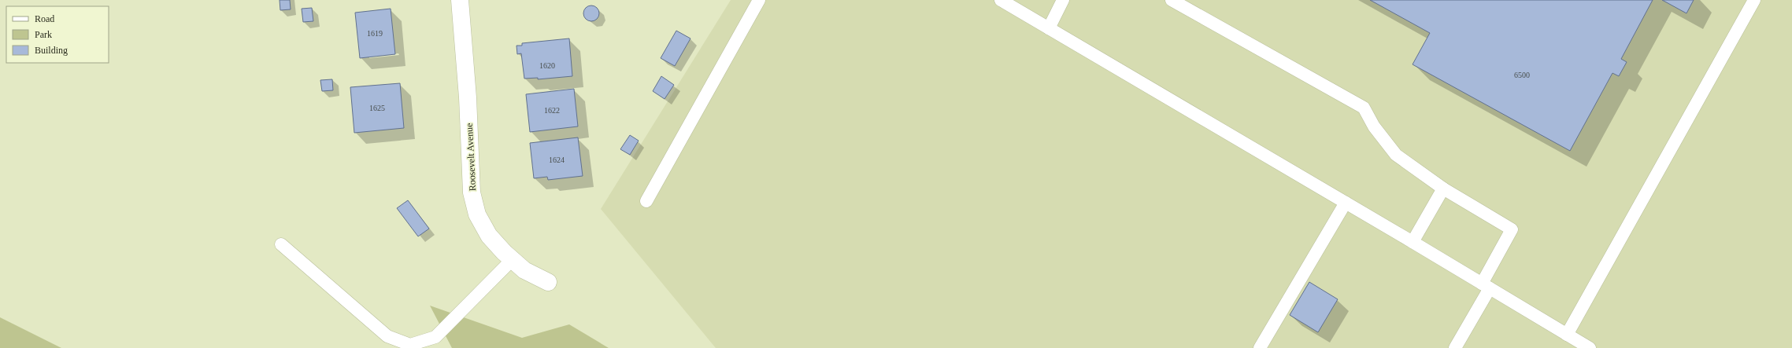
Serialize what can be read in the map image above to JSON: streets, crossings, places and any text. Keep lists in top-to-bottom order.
{
  "streets": {
    "street": ["Roosevelt Avenue"]
  },
  "house_numbers": [
    "1619",
    "1620",
    "6500",
    "1625",
    "1622",
    "1624"
  ],
  "legend": ["Road", "Park", "Building"]
}
